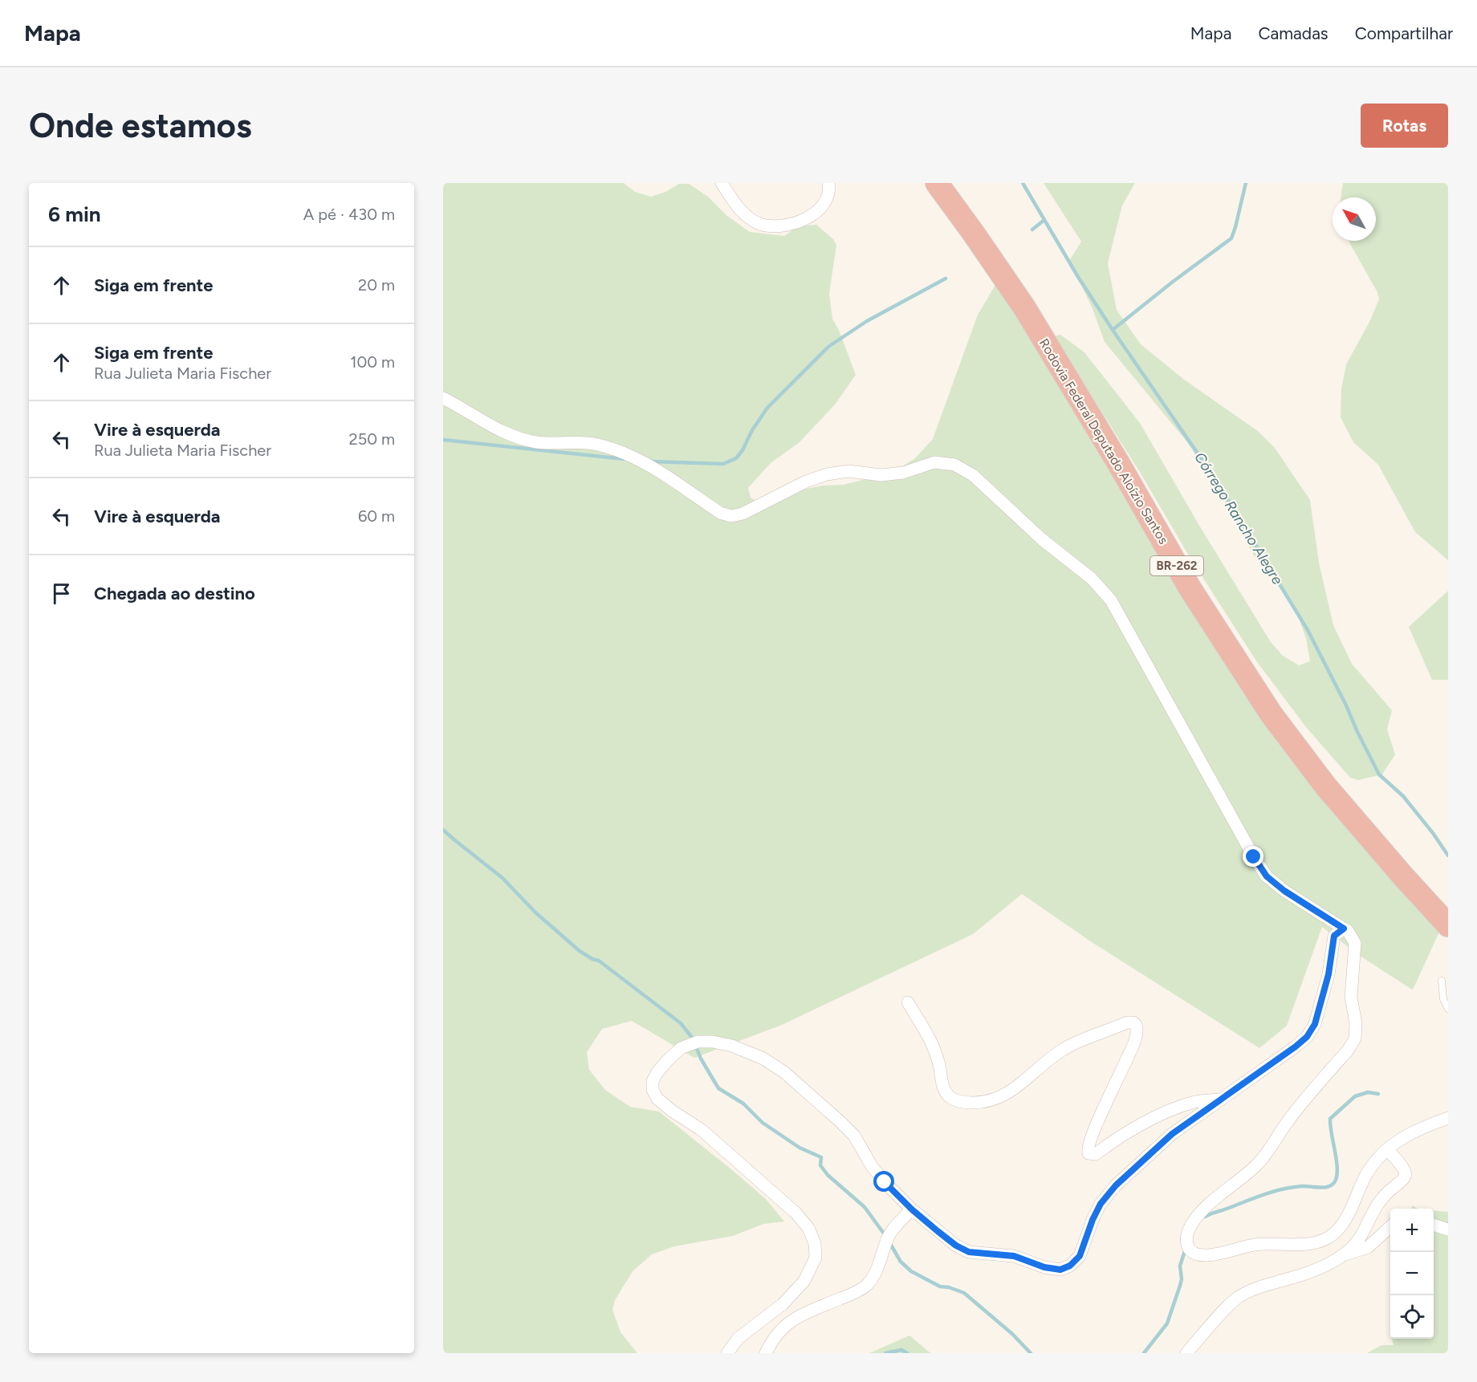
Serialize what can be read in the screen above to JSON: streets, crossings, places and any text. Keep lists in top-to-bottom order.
{
  "streets": {
    "highway": ["Rodovia Federal Deputado Aloízio Santos", "BR-262"]
  },
  "water": ["Córrego Rancho Alegre"],
  "north": "top left",
  "page": {
    "header": "Mapa",
    "nav": ["Mapa", "Camadas", "Compartilhar"],
    "buttons": "Rotas",
    "title": "Onde estamos",
    "heading": ["6 min", "A pé · 430 m"],
    "list": [
      ["Siga em frente", "20 m"],
      ["Siga em frente", "Rua Julieta Maria Fischer", "100 m"],
      ["Vire à esquerda", "Rua Julieta Maria Fischer", "250 m"],
      ["Vire à esquerda", "60 m"],
      "Chegada ao destino"
    ],
    "map_buttons": ["+", "−"]
  }
}
